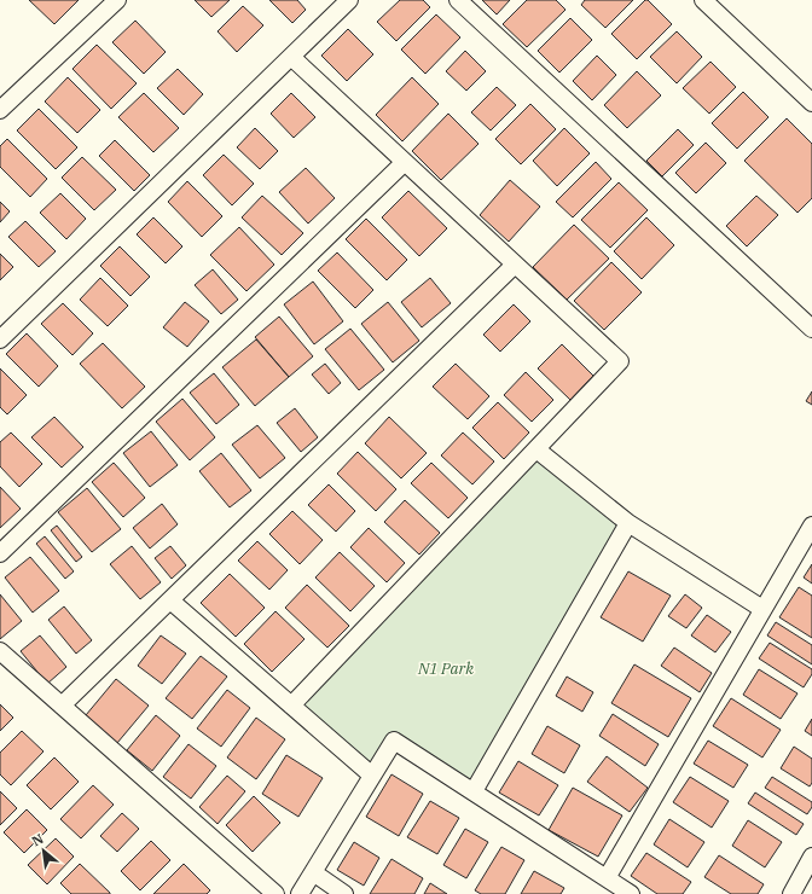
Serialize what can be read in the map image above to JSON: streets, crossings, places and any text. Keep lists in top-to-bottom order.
{
  "parks": ["N1 Park"],
  "north": "top left"
}
